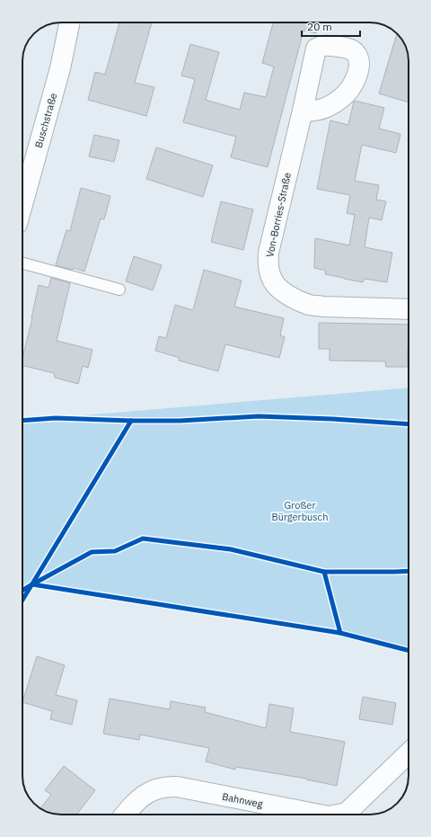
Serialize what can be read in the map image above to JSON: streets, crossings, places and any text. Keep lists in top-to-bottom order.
{
  "streets": {
    "street": ["Buschstraße", "Von-Borries-Straße", "Bahnweg"]
  },
  "parks": ["Großer Bürgerbusch"],
  "scale_bar": "20 m"
}
